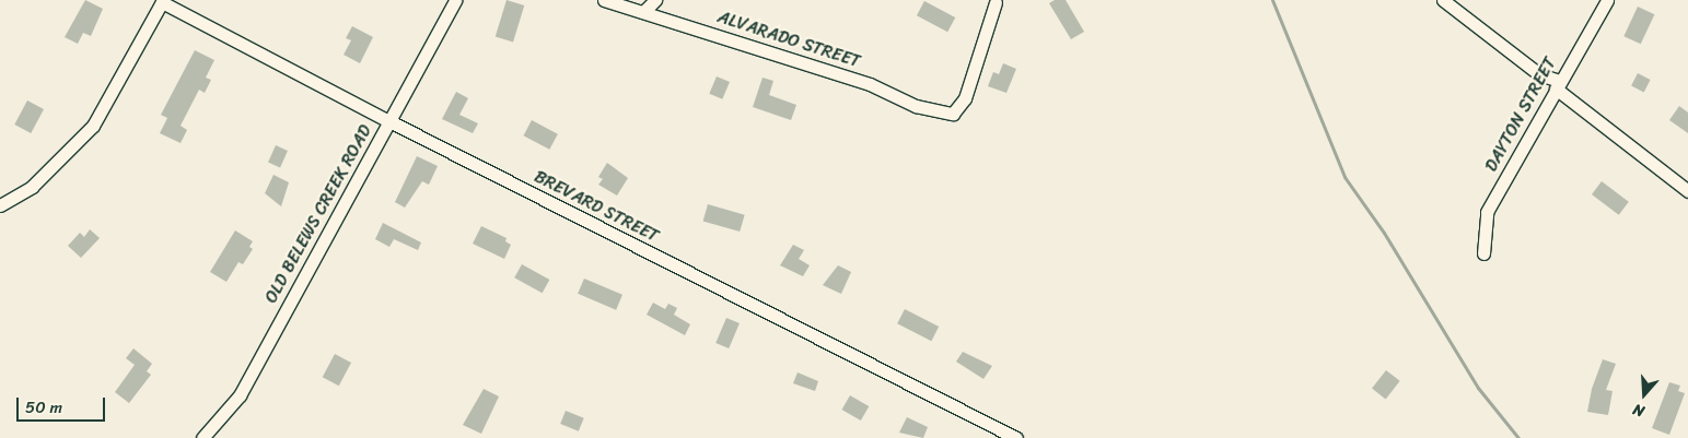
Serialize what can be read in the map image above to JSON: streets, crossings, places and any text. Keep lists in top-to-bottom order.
{
  "streets": {
    "street": [
      "ALVARADO STREET",
      "DAYTON STREET",
      "BREVARD STREET",
      "OLD BELEWS CREEK ROAD"
    ]
  },
  "crossings": [
    ["BREVARD STREET", "OLD BELEWS CREEK ROAD"]
  ],
  "scale_bar": "50 m",
  "north": "bottom"
}
